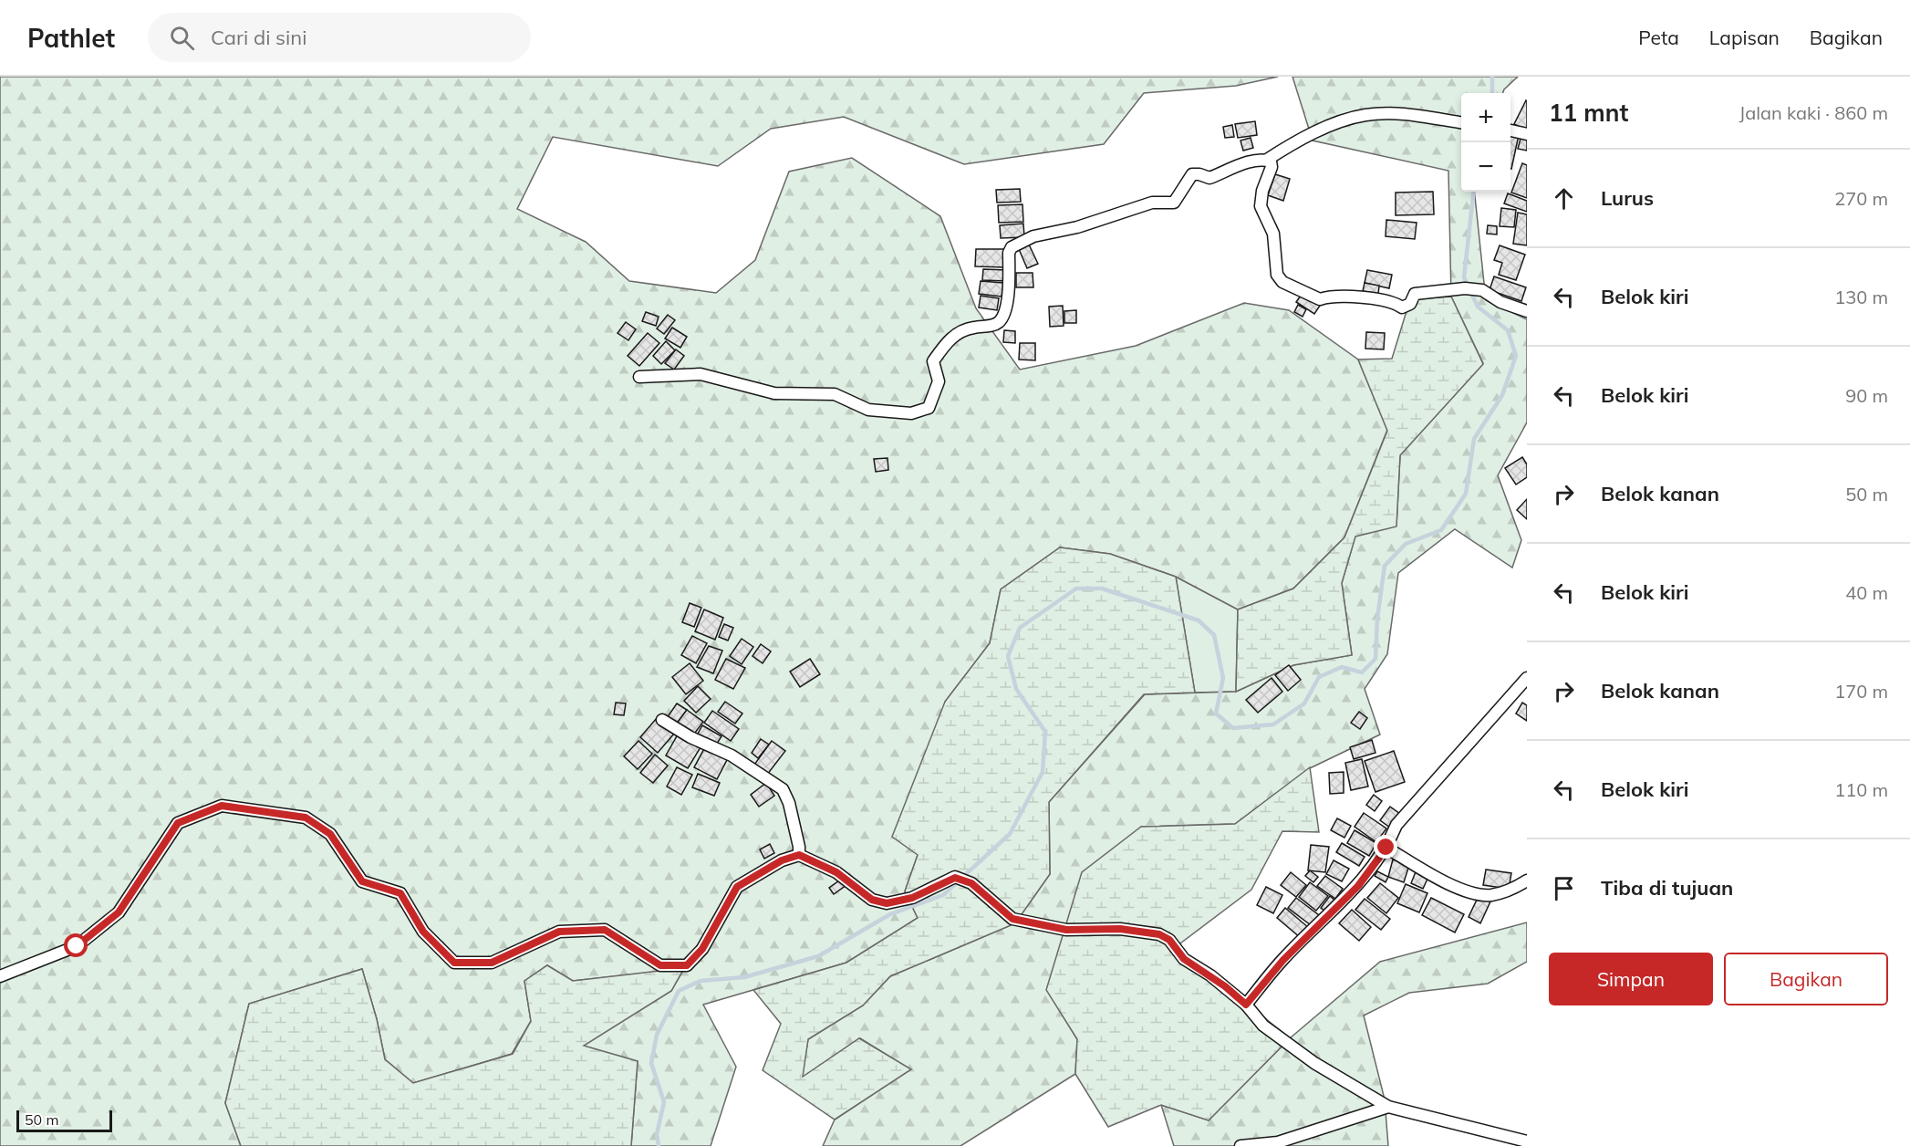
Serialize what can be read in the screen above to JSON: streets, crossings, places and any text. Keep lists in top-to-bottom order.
{
  "scale_bar": "50 m",
  "page": {
    "header": "Pathlet",
    "search": "Cari di sini",
    "nav": ["Peta", "Lapisan", "Bagikan"],
    "heading": ["11 mnt", "Jalan kaki · 860 m"],
    "map_buttons": ["+", "−"],
    "list": [
      ["Lurus", "270 m"],
      ["Belok kiri", "130 m"],
      ["Belok kiri", "90 m"],
      ["Belok kanan", "50 m"],
      ["Belok kiri", "40 m"],
      ["Belok kanan", "170 m"],
      ["Belok kiri", "110 m"],
      "Tiba di tujuan"
    ],
    "buttons": ["Simpan", "Bagikan"],
    "scale": "50 m"
  }
}
